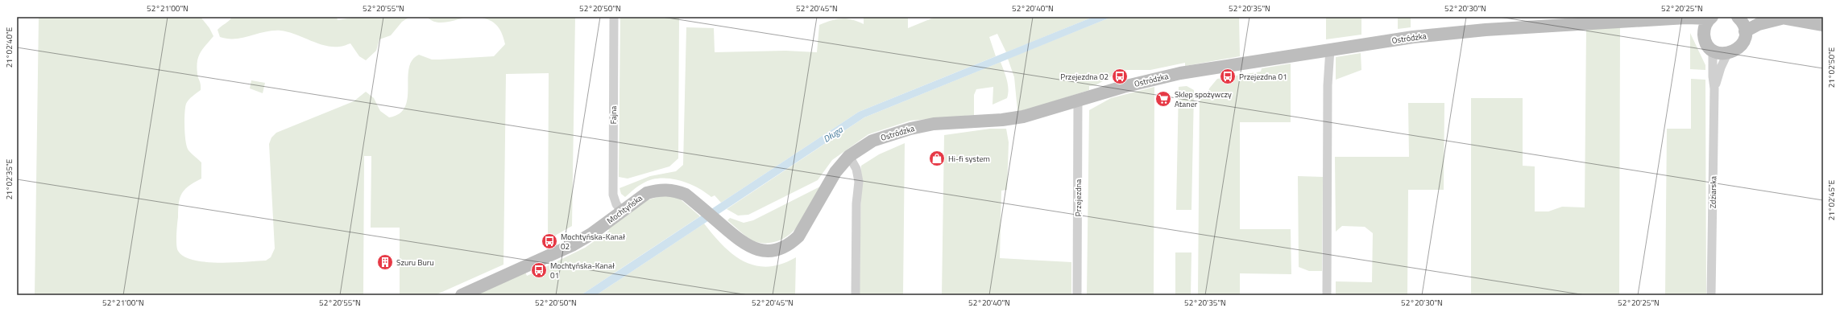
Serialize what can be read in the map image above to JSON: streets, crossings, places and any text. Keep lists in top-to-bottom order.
{
  "streets": {
    "street": [
      "Ostródzka",
      "Fajna",
      "Zdziarska",
      "Przejezdna",
      "Mochtyńska"
    ]
  },
  "crossings": [
    ["Ostródzka", "Przejezdna"],
    ["Ostródzka", "Mochtyńska"],
    ["Fajna", "Mochtyńska"]
  ],
  "water": ["Długa"],
  "places": {
    "bus stop": [
      "Przejezdna 02",
      "Przejezdna 01",
      "Mochtyńska-Kanał 02",
      "Mochtyńska-Kanał 01"
    ],
    "supermarket": ["Sklep spożywczy Ataner"],
    "shop": ["Hi-fi system"],
    "building": ["Szuru Buru"]
  },
  "coordinates": [
    "52°21'00\"N",
    "52°20'55\"N",
    "52°20'50\"N",
    "52°20'45\"N",
    "52°20'40\"N",
    "52°20'35\"N",
    "52°20'30\"N",
    "52°20'25\"N",
    "21°02'40\"E",
    "21°02'50\"E",
    "21°02'35\"E",
    "21°02'45\"E"
  ]
}
